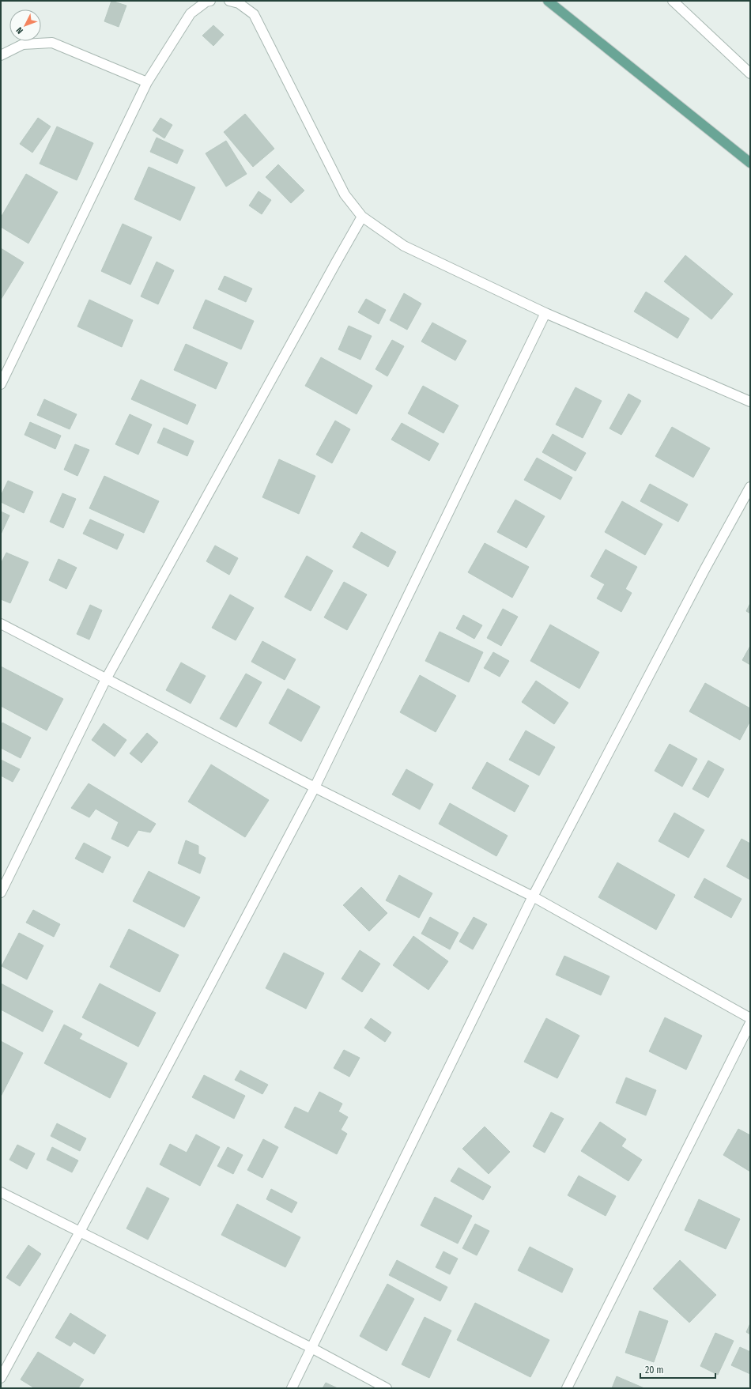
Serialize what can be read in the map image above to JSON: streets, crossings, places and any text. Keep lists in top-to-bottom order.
{
  "scale_bar": "20 m",
  "north": "bottom left"
}
